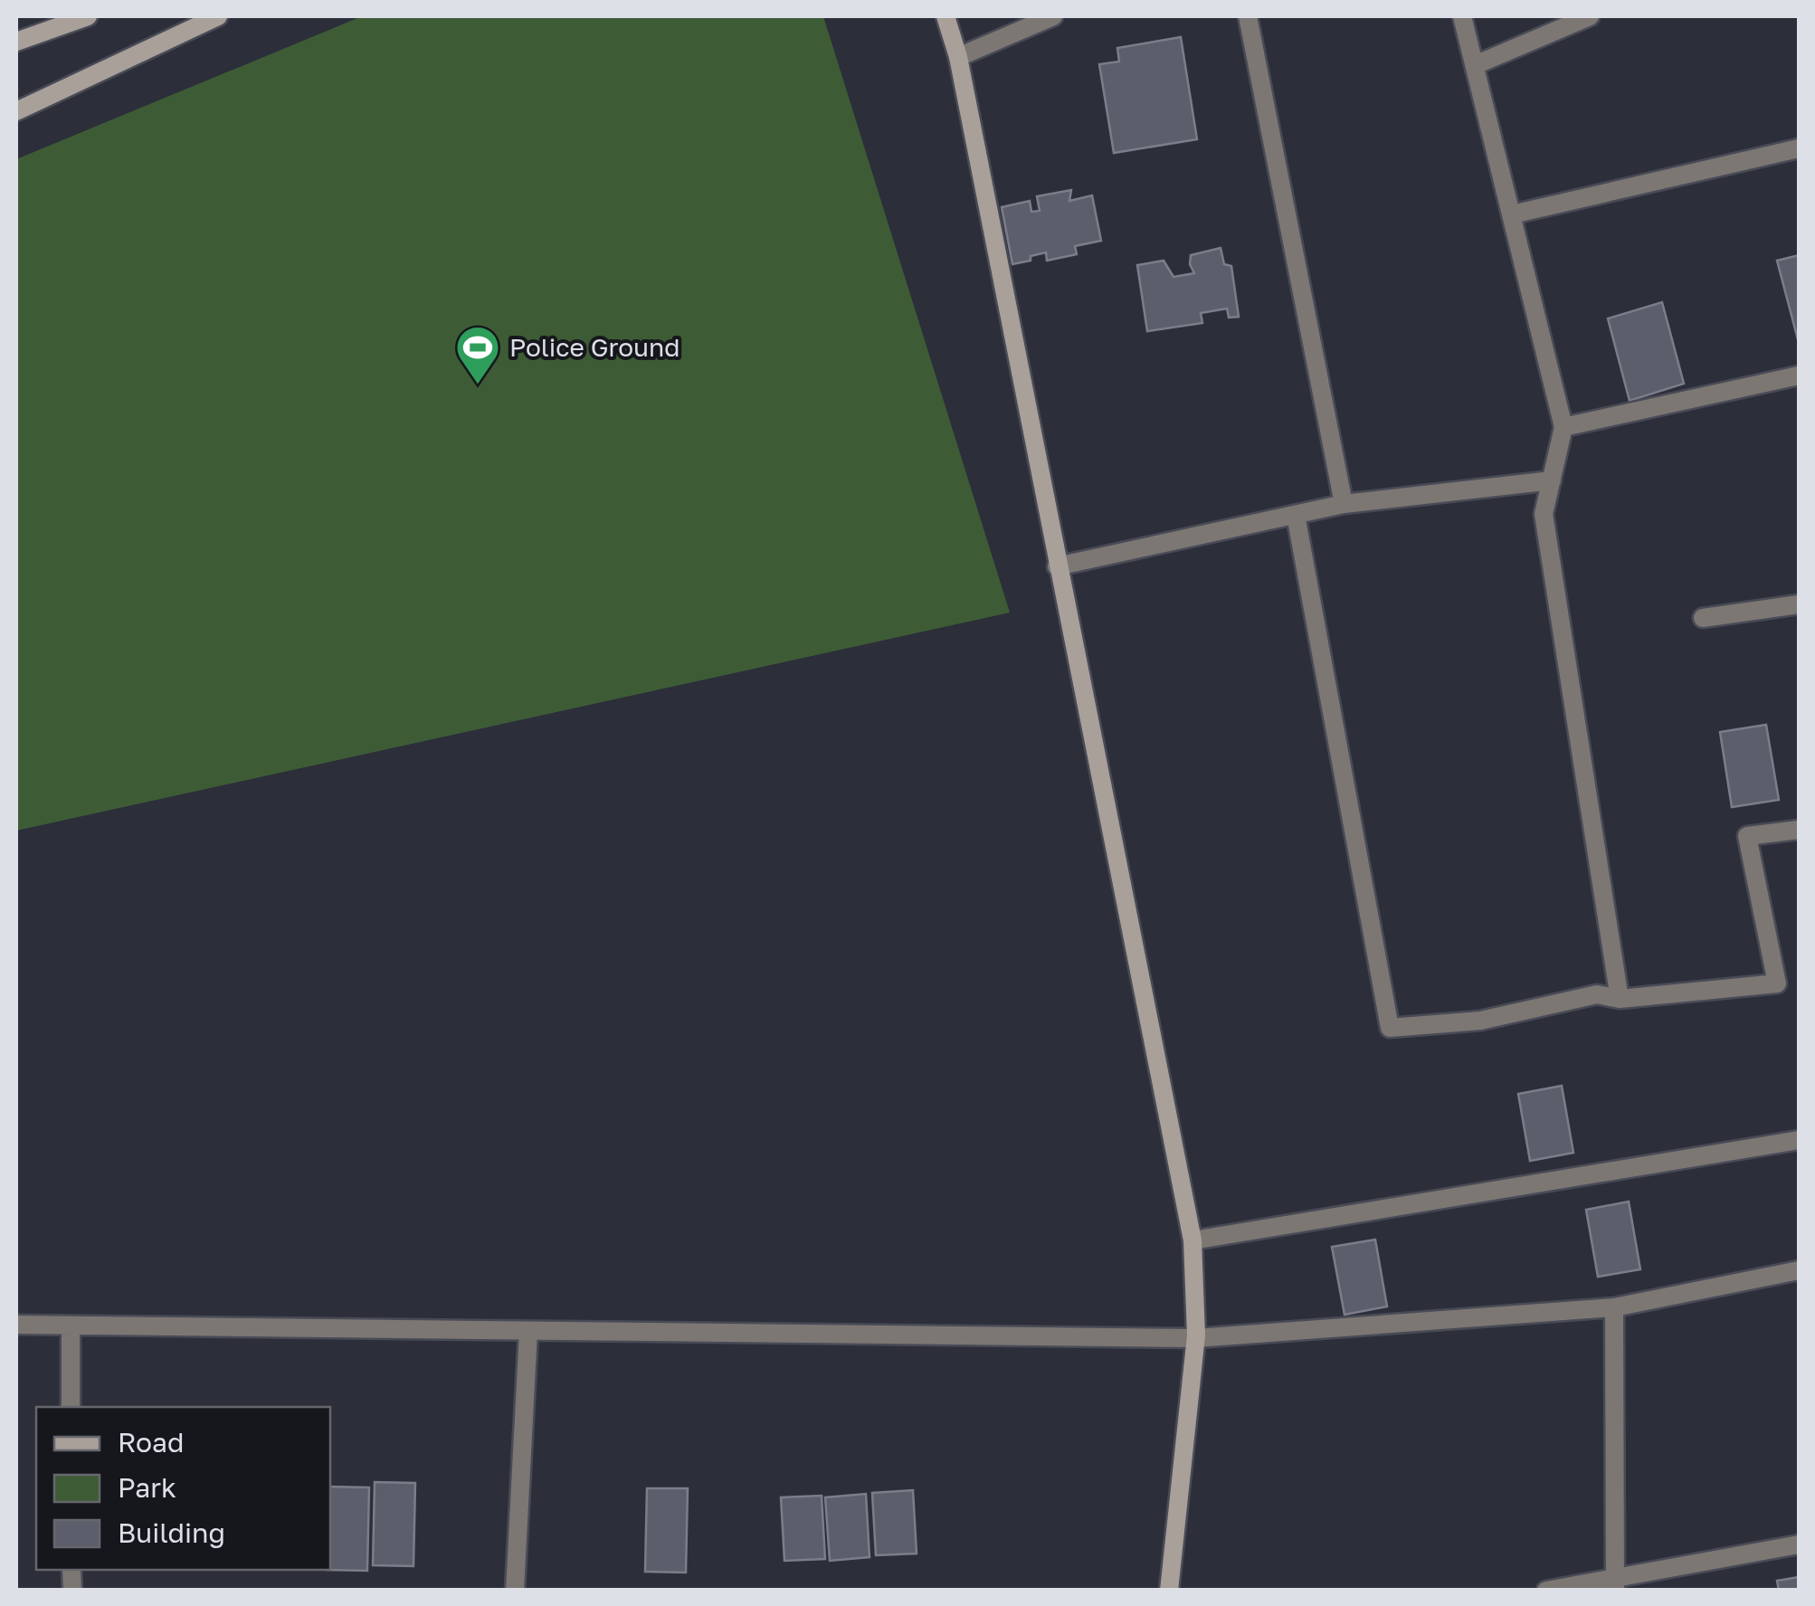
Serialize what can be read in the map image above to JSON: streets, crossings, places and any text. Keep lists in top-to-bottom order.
{
  "places": {
    "sports": ["Police Ground"]
  },
  "legend": ["Road", "Park", "Building"]
}
